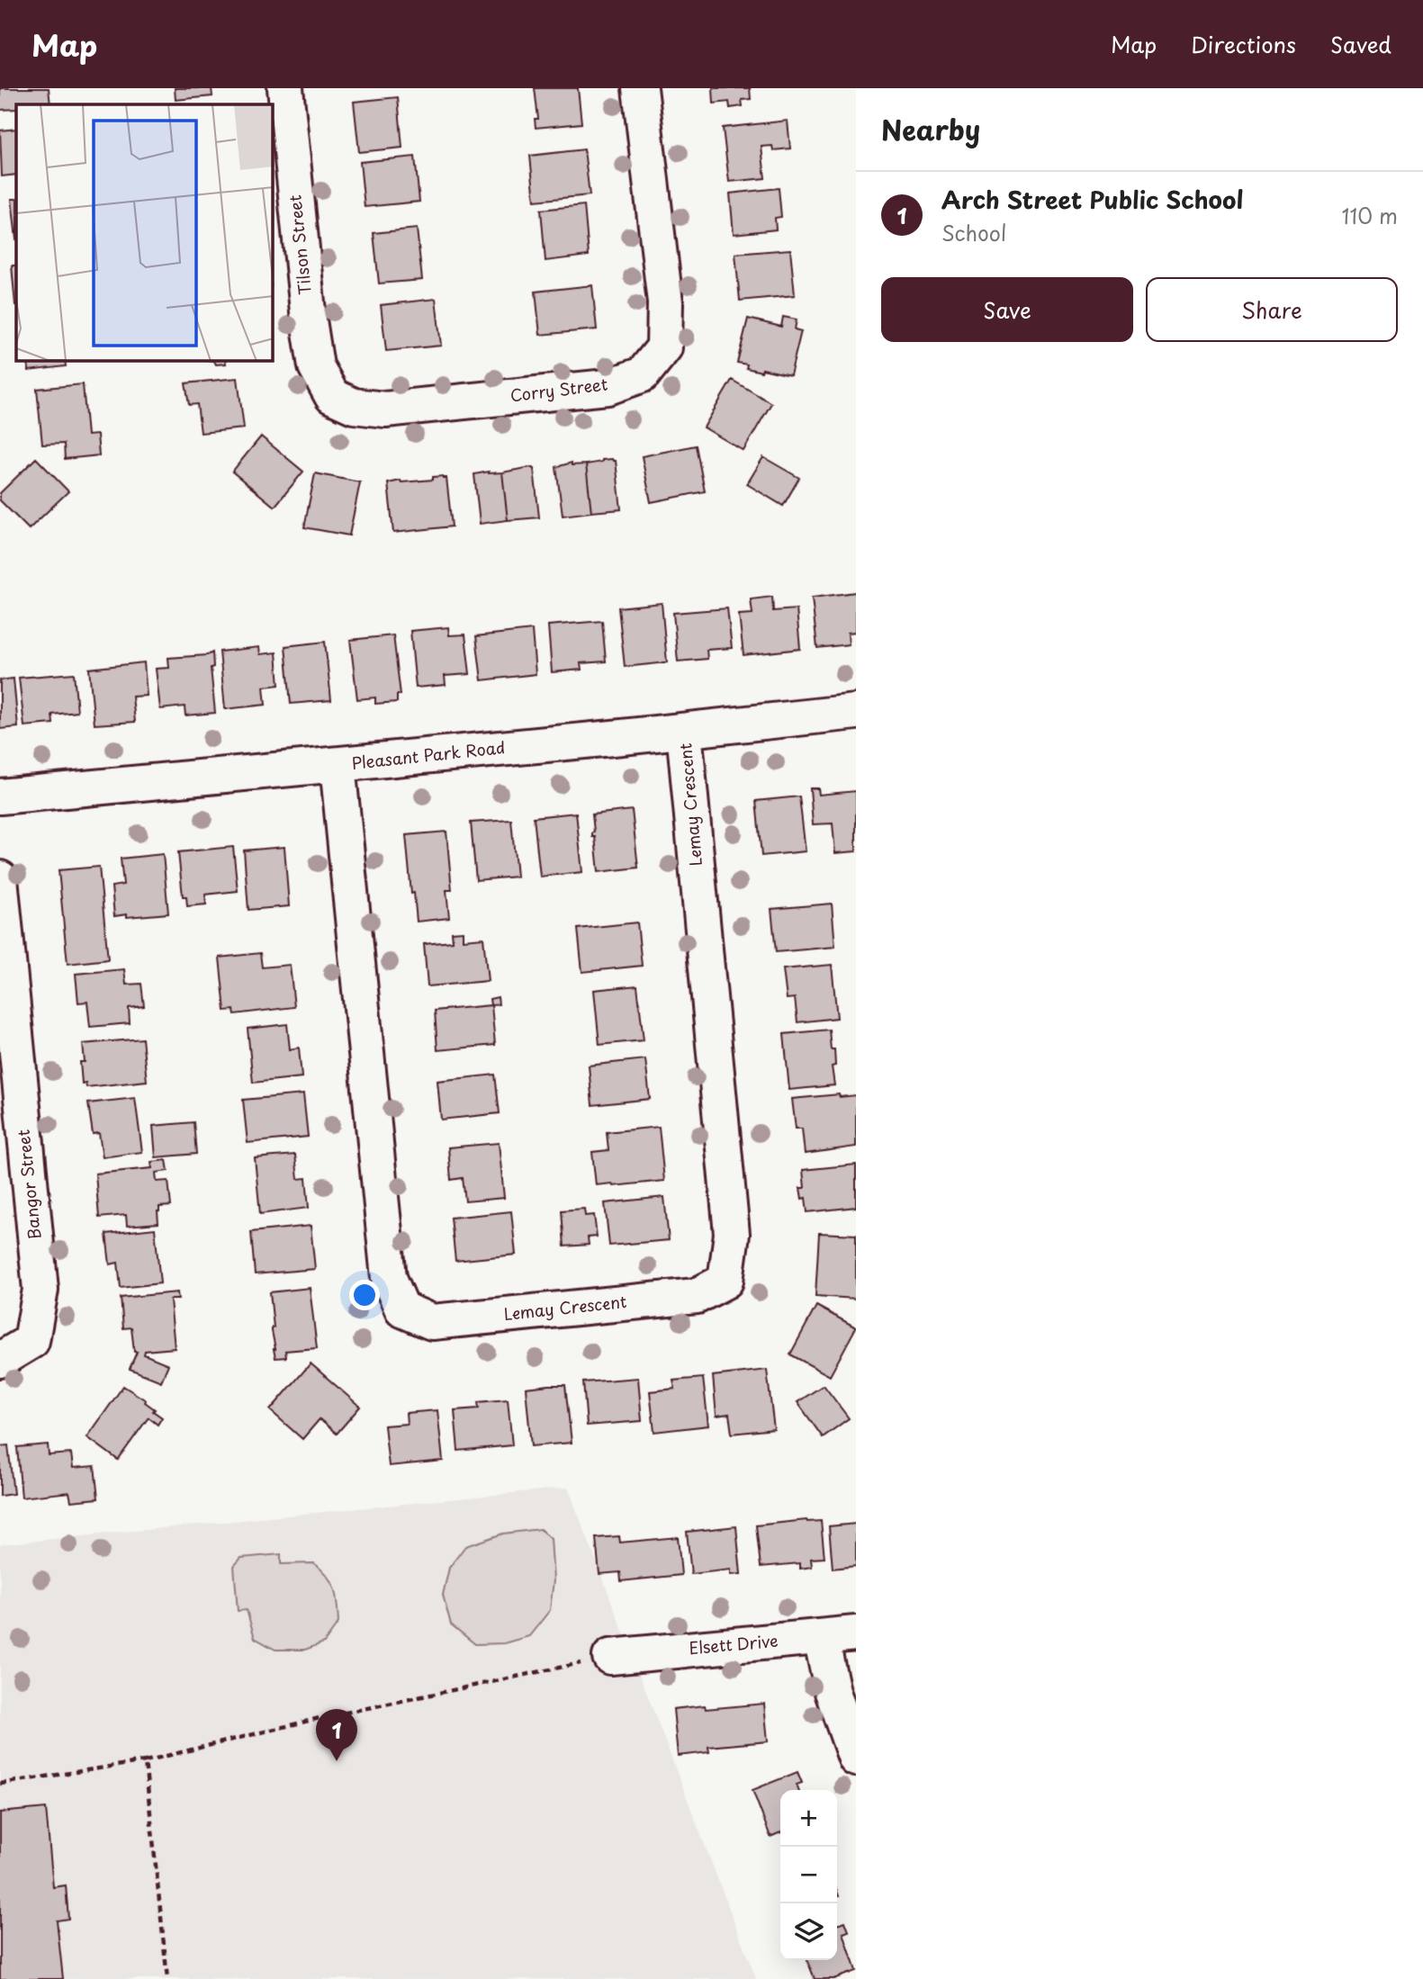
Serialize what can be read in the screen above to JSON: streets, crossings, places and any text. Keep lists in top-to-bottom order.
{
  "streets": {
    "street": [
      "Tilson Street",
      "Corry Street",
      "Pleasant Park Road",
      "Lemay Crescent",
      "Bangor Street",
      "Elsett Drive"
    ]
  },
  "crossings": [
    ["Tilson Street", "Corry Street"],
    ["Pleasant Park Road", "Lemay Crescent"]
  ],
  "page": {
    "header": "Map",
    "nav": ["Map", "Directions", "Saved"],
    "heading": "Nearby",
    "list": [
      {
        "mark": "1",
        "name": "Arch Street Public School",
        "note": "School",
        "value": "110 m"
      }
    ],
    "buttons": ["Save", "Share"],
    "pins": "1",
    "map_buttons": ["+", "−"]
  }
}
